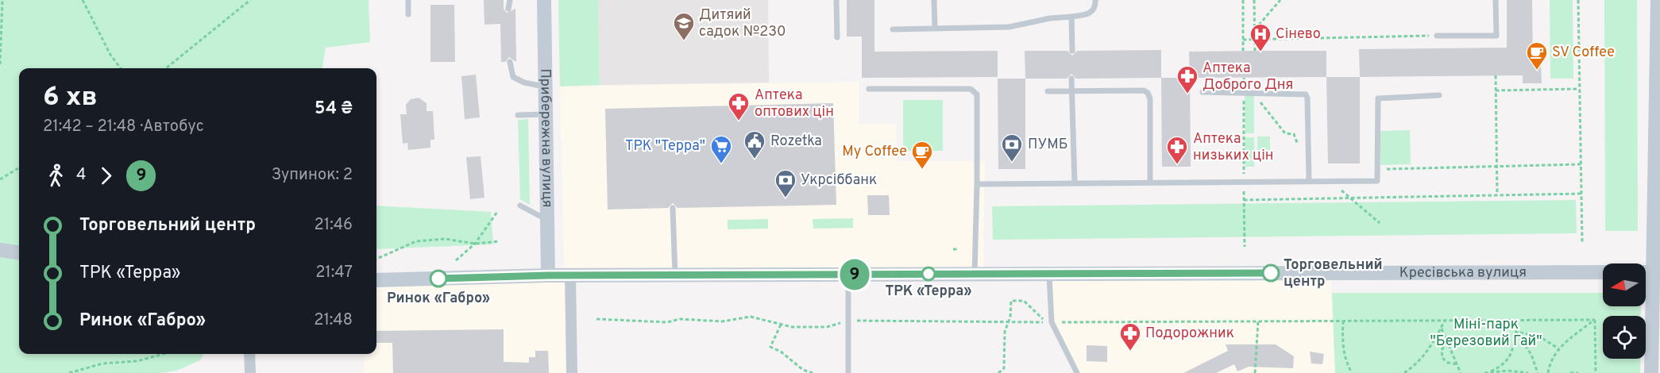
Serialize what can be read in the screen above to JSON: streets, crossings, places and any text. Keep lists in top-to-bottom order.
{
  "streets": {
    "street": ["Прибережна вулиця", "Кресівська вулиця"]
  },
  "crossings": [
    ["Прибережна вулиця", "Кресівська вулиця"]
  ],
  "parks": ["Міні-парк \"Березовий Гай\""],
  "places": {
    "school or university": ["Дитяий садок №230"],
    "hospital": ["Сінево"],
    "cafe": ["SV Coffee", "My Coffee"],
    "pharmacy": [
      "Аптека Доброго Дня",
      "Аптека оптових цін",
      "Аптека низьких цін",
      "Подорожник"
    ],
    "public building": ["Rozetka"],
    "bank": ["ПУМБ", "Укрсіббанк"],
    "supermarket": ["ТРК \"Терра\""],
    "other": ["Торговельний центр", "ТРК «Терра»", "Ринок «Габро»"]
  },
  "lines": ["bus line 9"],
  "north": "left",
  "page": {
    "on_map": "9",
    "heading": ["6 хв", "21:42 – 21:48 · Автобус", "54 ₴"],
    "legs": ["4", "9", "Зупинок: 2"],
    "list": [
      {
        "name": "Торговельний центр",
        "value": "21:46"
      },
      {
        "name": "ТРК «Терра»",
        "value": "21:47"
      },
      {
        "name": "Ринок «Габро»",
        "value": "21:48"
      }
    ]
  }
}
